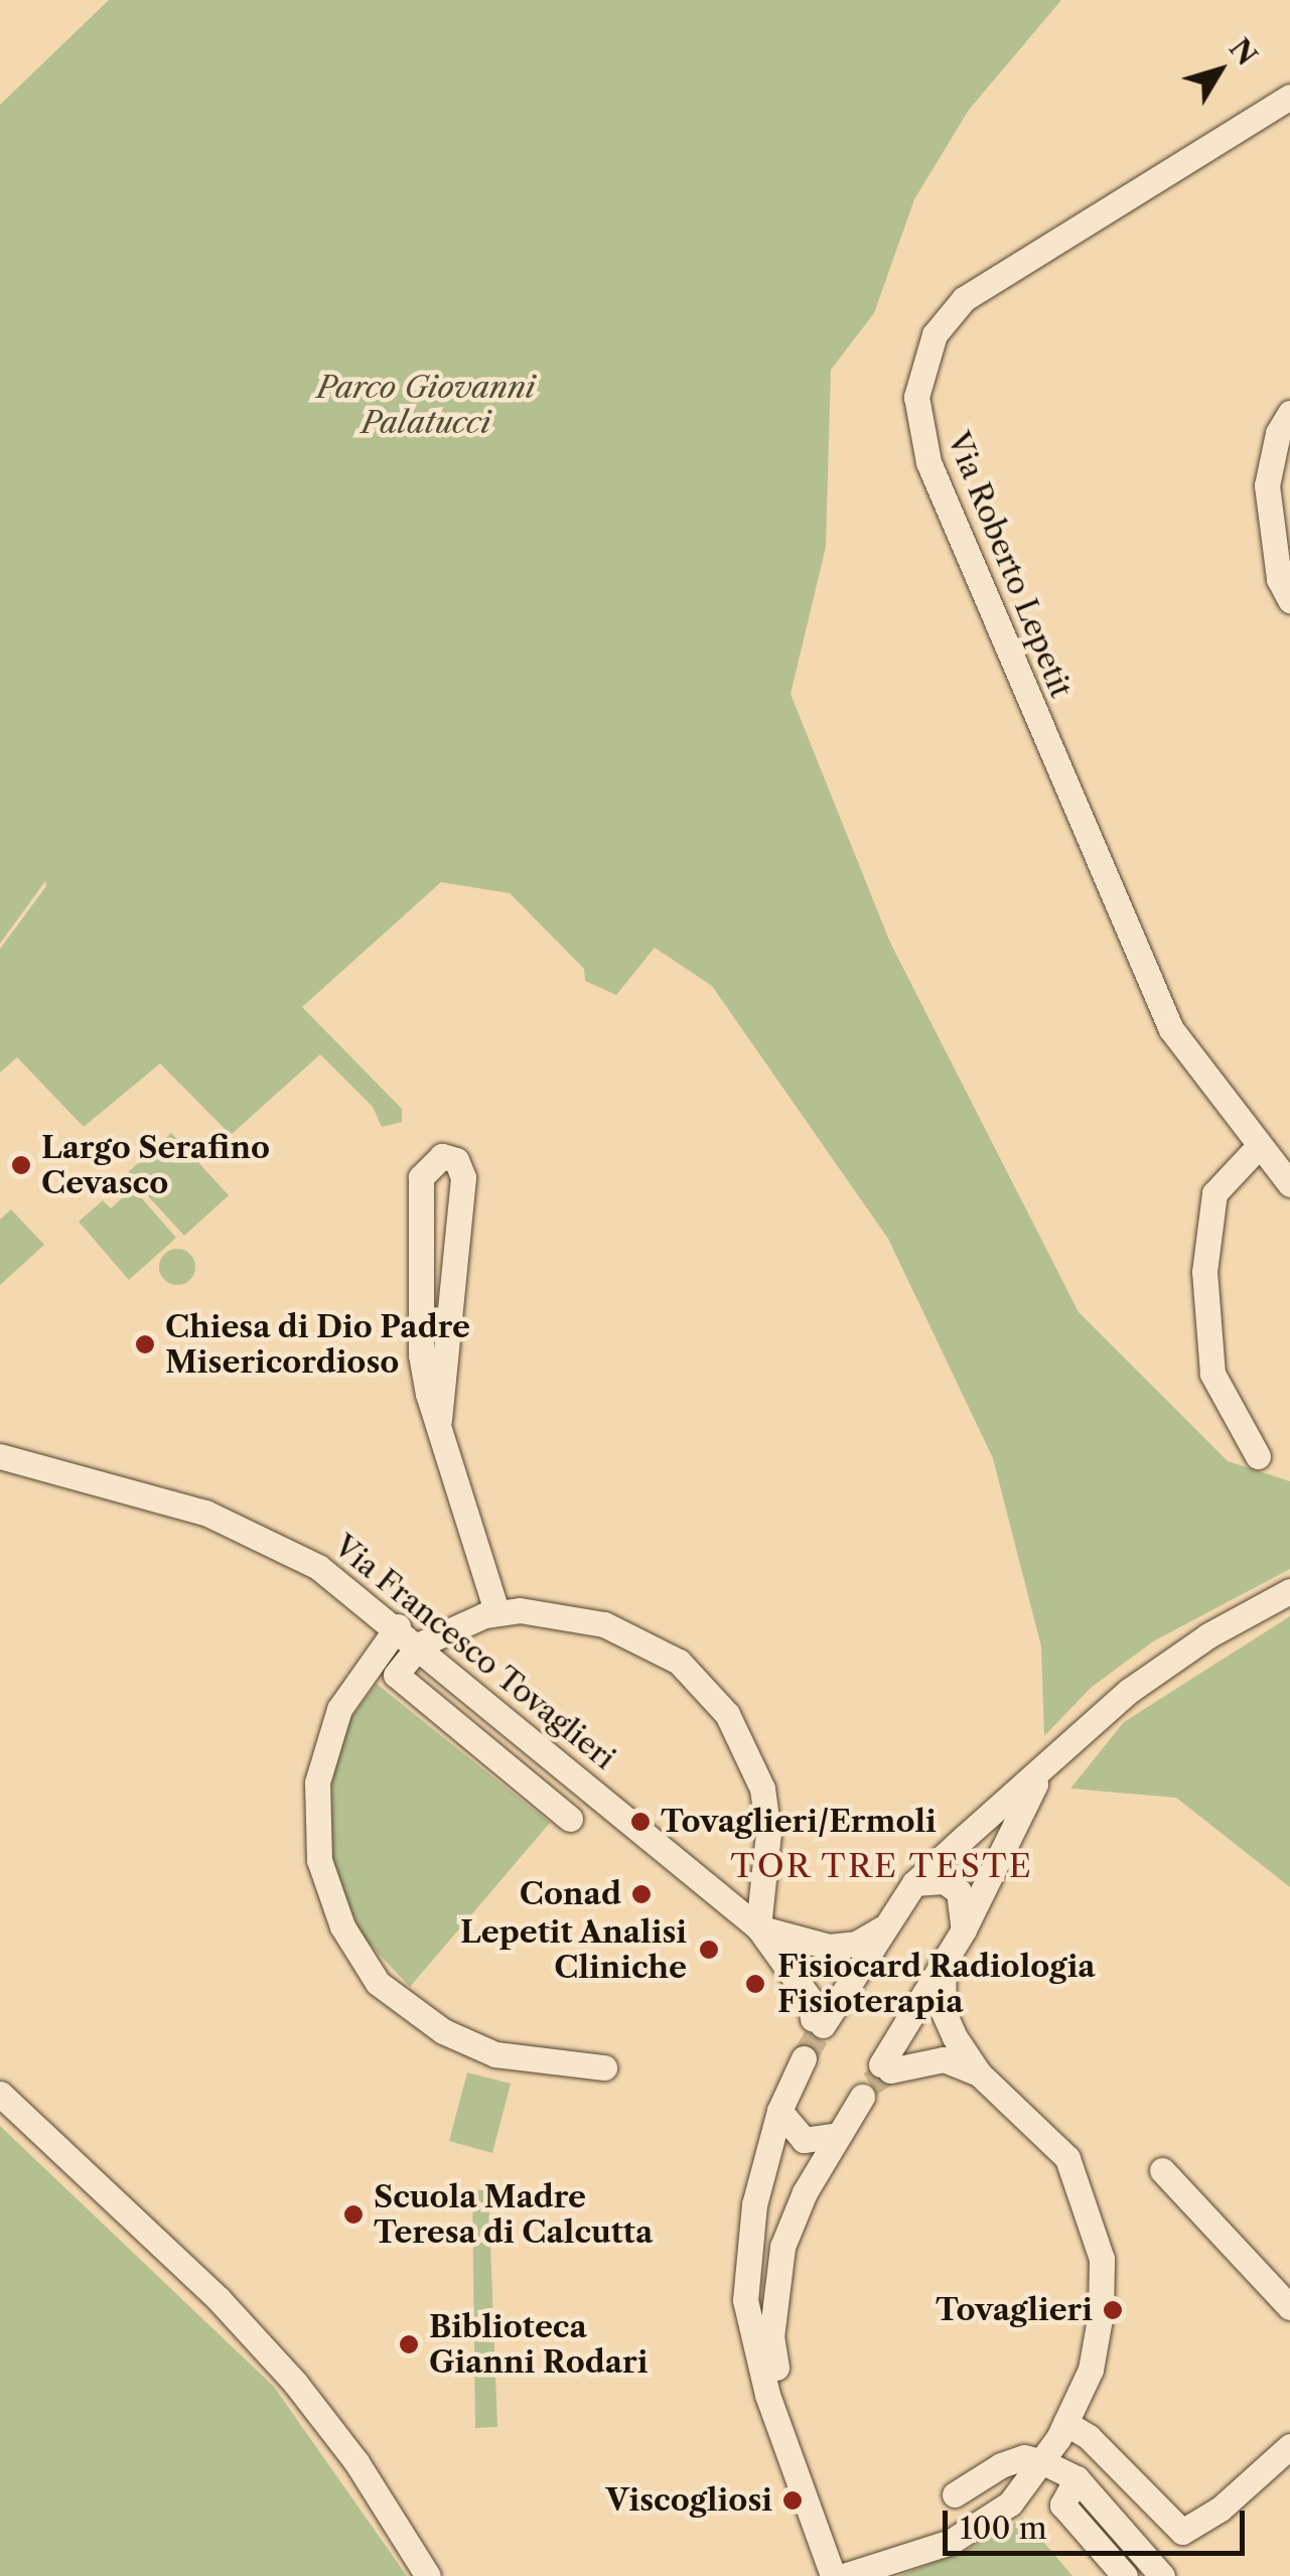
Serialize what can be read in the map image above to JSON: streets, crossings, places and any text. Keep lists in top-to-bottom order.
{
  "streets": {
    "street": ["Via Roberto Lepetit", "Via Francesco Tovaglieri"]
  },
  "districts": ["TOR TRE TESTE"],
  "parks": ["Parco Giovanni Palatucci"],
  "places": [
    "Largo Serafino Cevasco",
    "Chiesa di Dio Padre Misericordioso",
    "Tovaglieri/Ermoli",
    "Conad",
    "Lepetit Analisi Cliniche",
    "Fisiocard Radiologia Fisioterapia",
    "Scuola Madre Teresa di Calcutta",
    "Tovaglieri",
    "Biblioteca Gianni Rodari",
    "Viscogliosi"
  ],
  "scale_bar": "100 m",
  "north": "top right"
}
